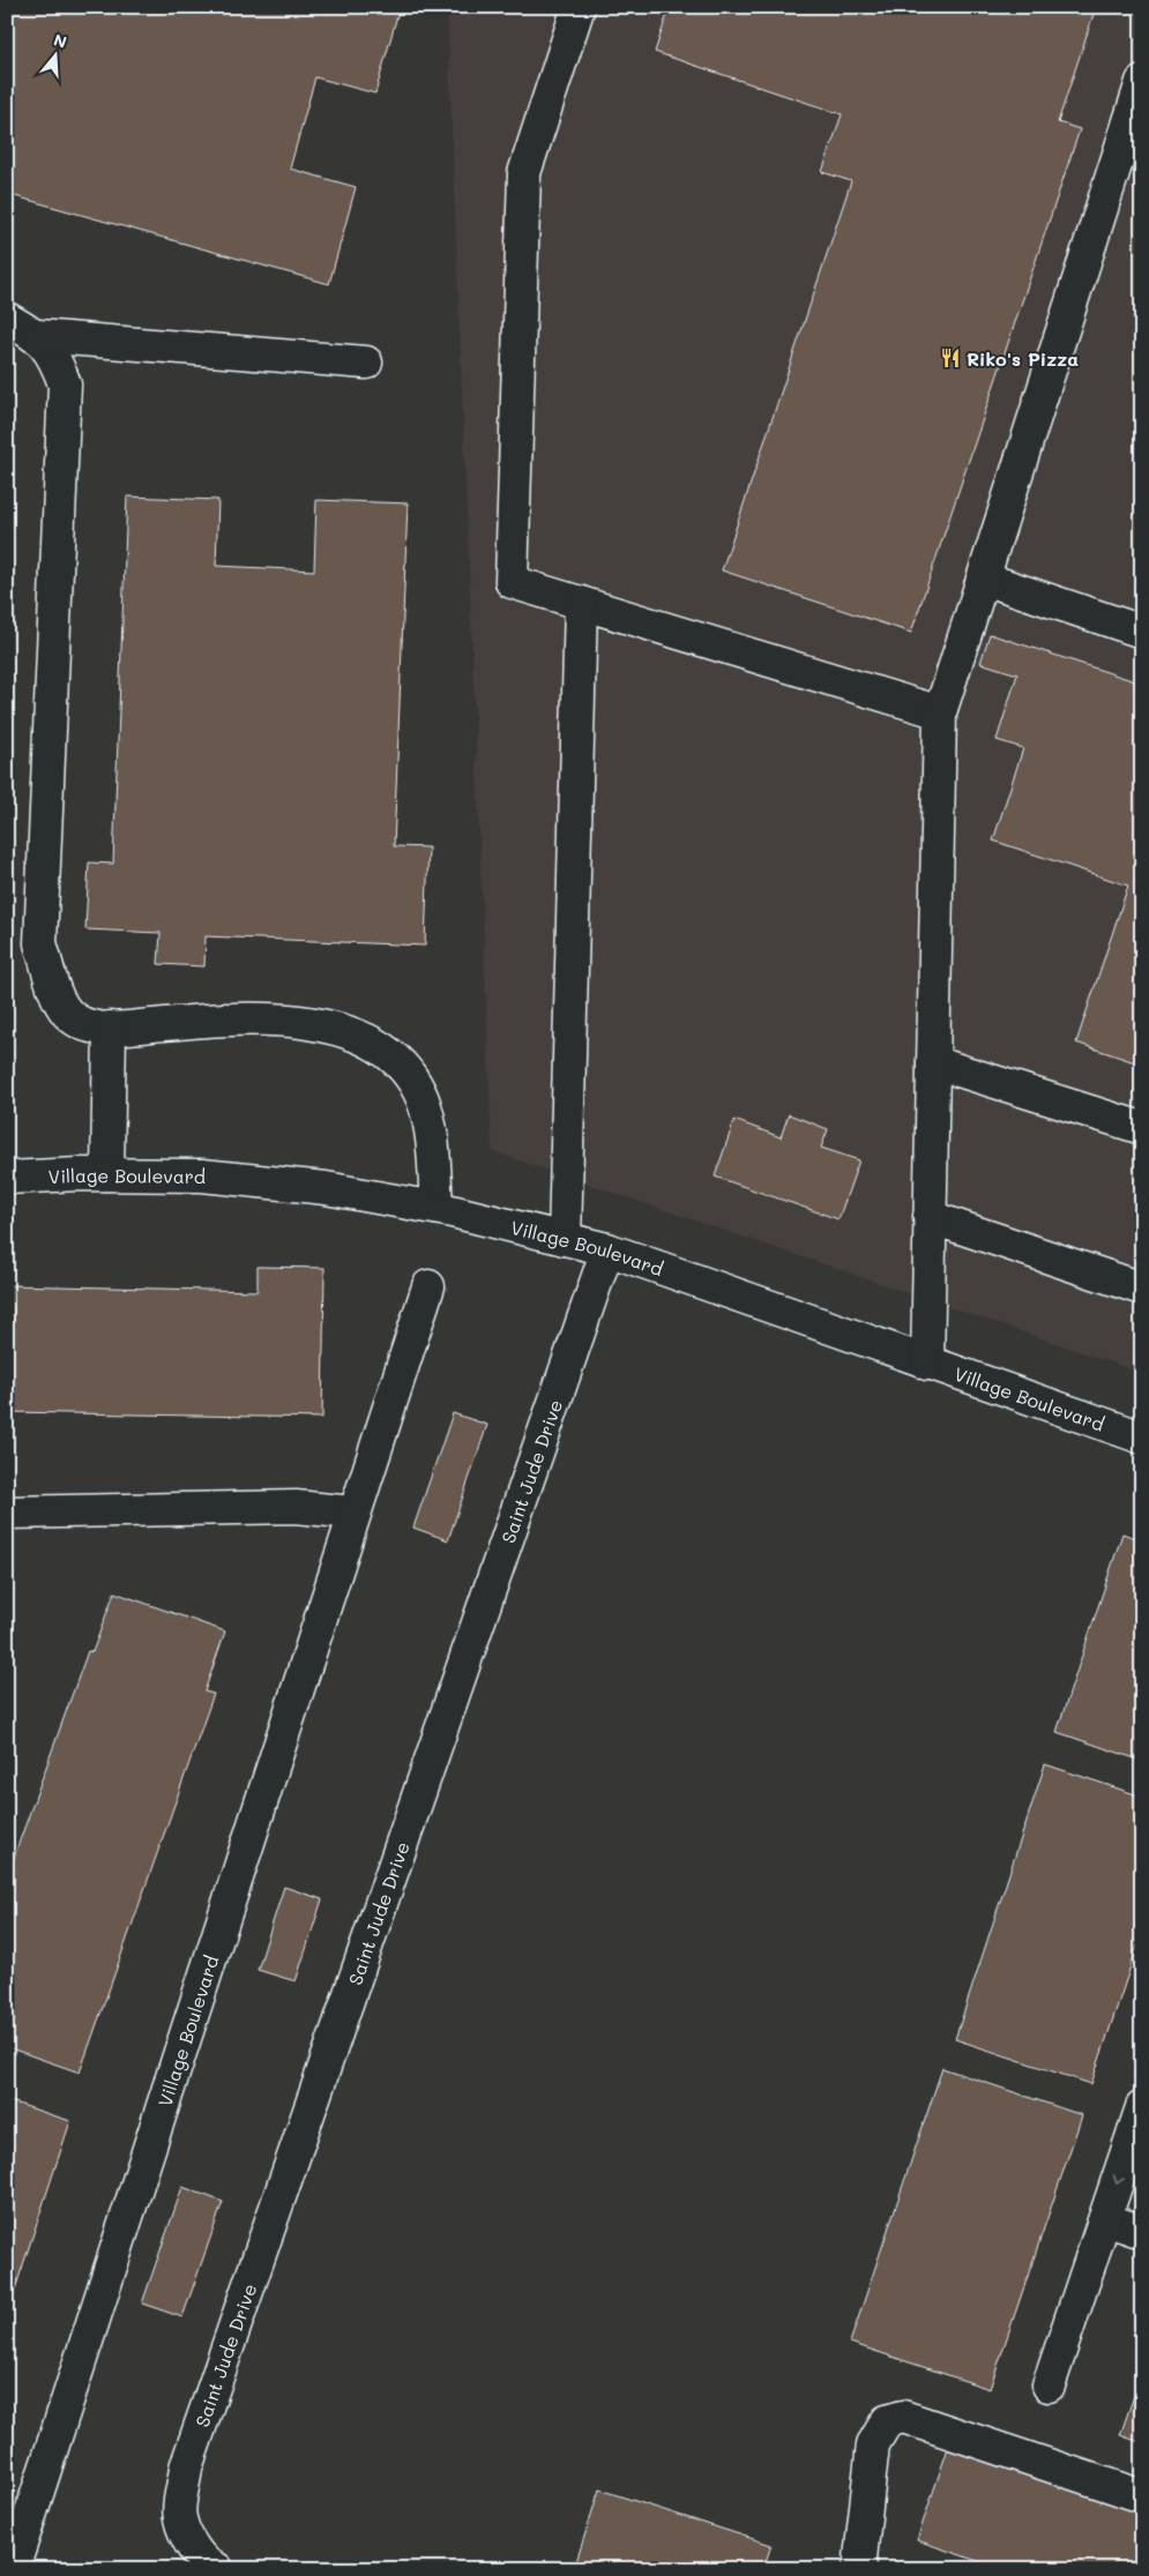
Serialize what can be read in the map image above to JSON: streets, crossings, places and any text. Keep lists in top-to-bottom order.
{
  "streets": {
    "street": ["Village Boulevard", "Saint Jude Drive"]
  },
  "crossings": [
    ["Village Boulevard", "Saint Jude Drive"]
  ],
  "places": {
    "restaurant": ["Riko's Pizza"]
  },
  "north": "top"
}
